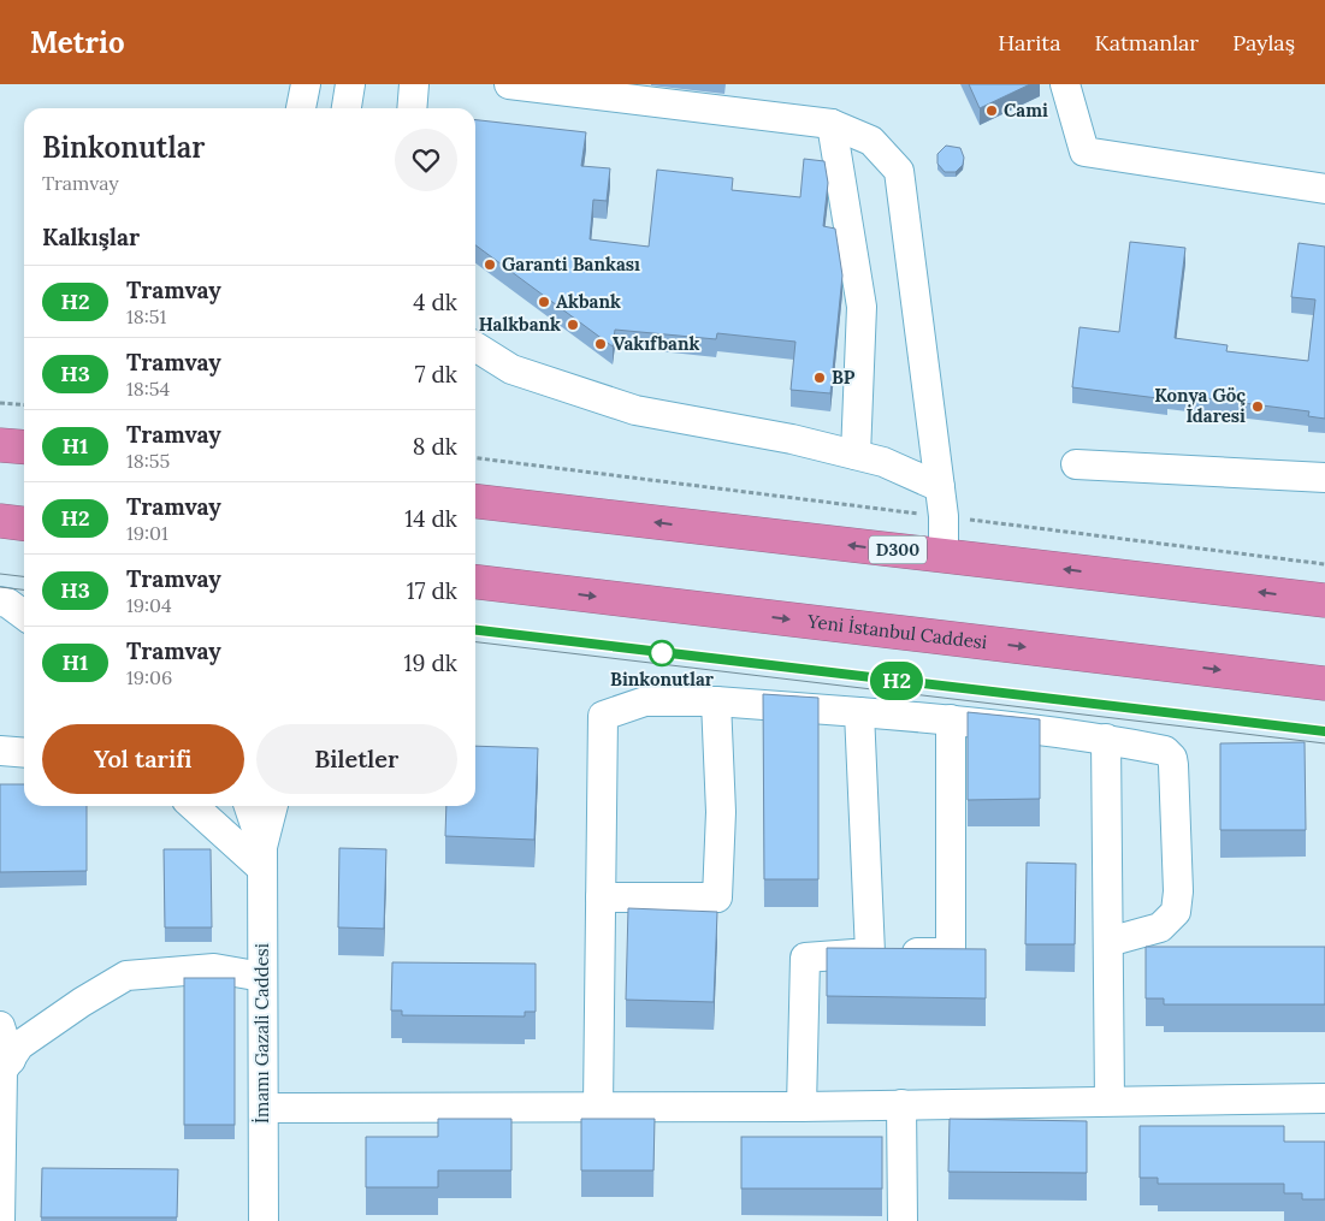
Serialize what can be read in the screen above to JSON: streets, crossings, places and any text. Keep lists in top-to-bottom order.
{
  "streets": {
    "highway": ["D300", "Yeni İstanbul Caddesi"],
    "street": ["İmamı Gazali Caddesi"]
  },
  "places": [
    "Cami",
    "Garanti Bankası",
    "Akbank",
    "Halkbank",
    "Vakıfbank",
    "BP",
    "Konya Göç İdaresi",
    "Binkonutlar"
  ],
  "lines": ["tram line H2"],
  "page": {
    "header": "Metrio",
    "nav": ["Harita", "Katmanlar", "Paylaş"],
    "on_map": "H2",
    "heading": [
      ["Binkonutlar", "Tramvay"],
      "Kalkışlar"
    ],
    "list": [
      {
        "mark": "H2",
        "name": "Tramvay",
        "note": "18:51",
        "value": "4 dk"
      },
      {
        "mark": "H3",
        "name": "Tramvay",
        "note": "18:54",
        "value": "7 dk"
      },
      {
        "mark": "H1",
        "name": "Tramvay",
        "note": "18:55",
        "value": "8 dk"
      },
      {
        "mark": "H2",
        "name": "Tramvay",
        "note": "19:01",
        "value": "14 dk"
      },
      {
        "mark": "H3",
        "name": "Tramvay",
        "note": "19:04",
        "value": "17 dk"
      },
      {
        "mark": "H1",
        "name": "Tramvay",
        "note": "19:06",
        "value": "19 dk"
      }
    ],
    "buttons": ["Yol tarifi", "Biletler"]
  }
}
